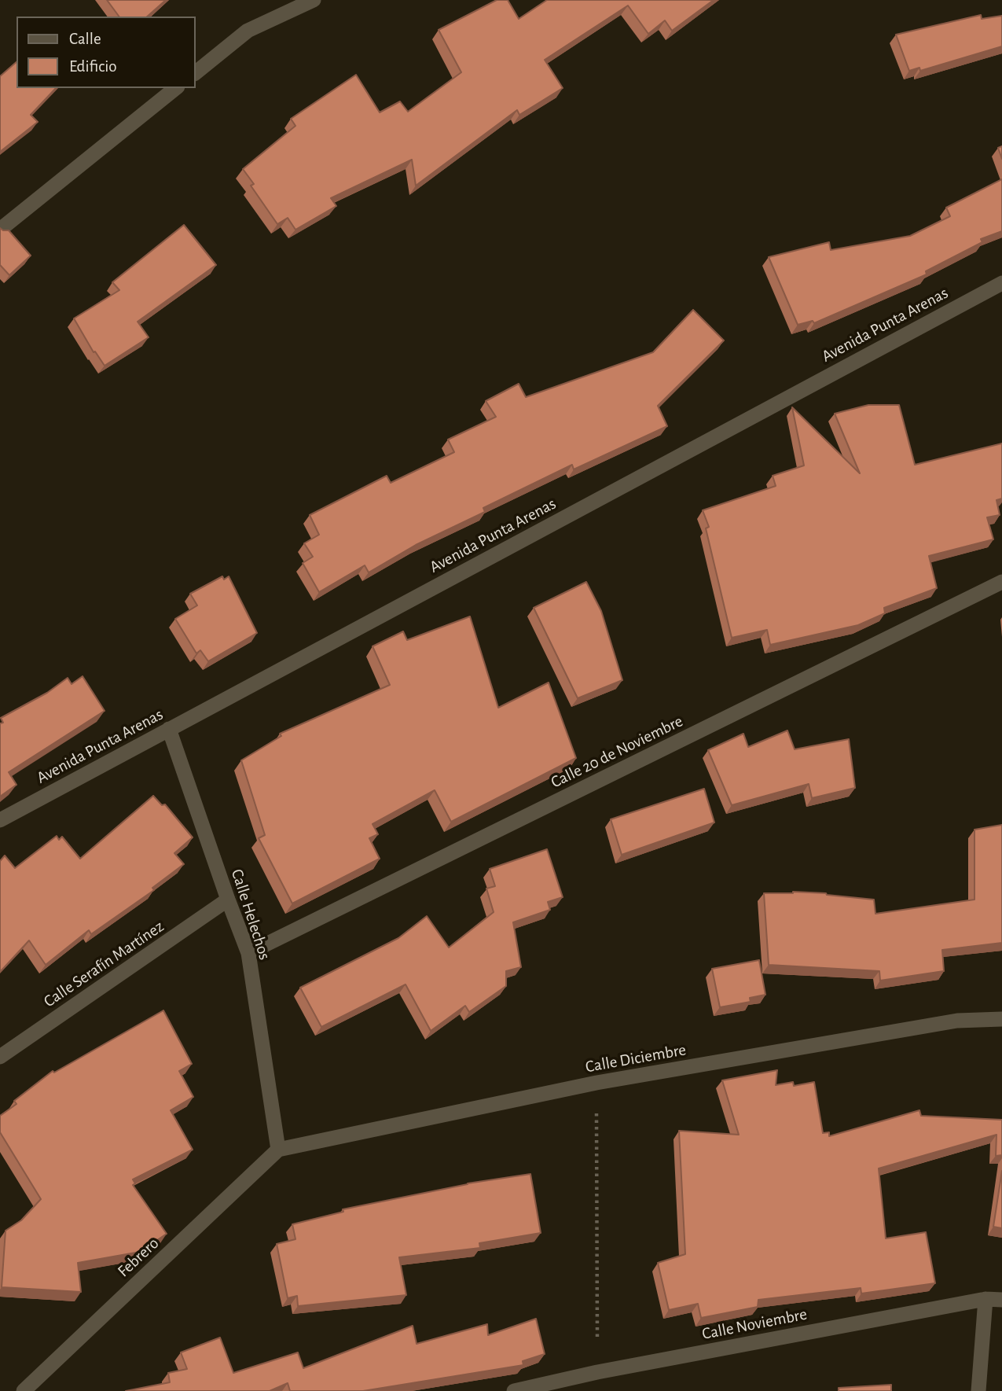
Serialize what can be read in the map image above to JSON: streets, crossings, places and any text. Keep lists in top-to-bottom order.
{
  "streets": {
    "street": [
      "Avenida Punta Arenas",
      "Calle 20 de Noviembre",
      "Calle Helechos",
      "Calle Serafín Martínez",
      "Calle Diciembre",
      "Febrero",
      "Calle Noviembre"
    ]
  },
  "crossings": [
    ["Avenida Punta Arenas", "Calle Helechos"],
    ["Calle 20 de Noviembre", "Calle Helechos"],
    ["Calle Helechos", "Calle Serafín Martínez"],
    ["Calle Helechos", "Calle Diciembre"],
    ["Calle Helechos", "Febrero"],
    ["Calle Diciembre", "Febrero"]
  ],
  "legend": ["Calle", "Edificio"]
}
